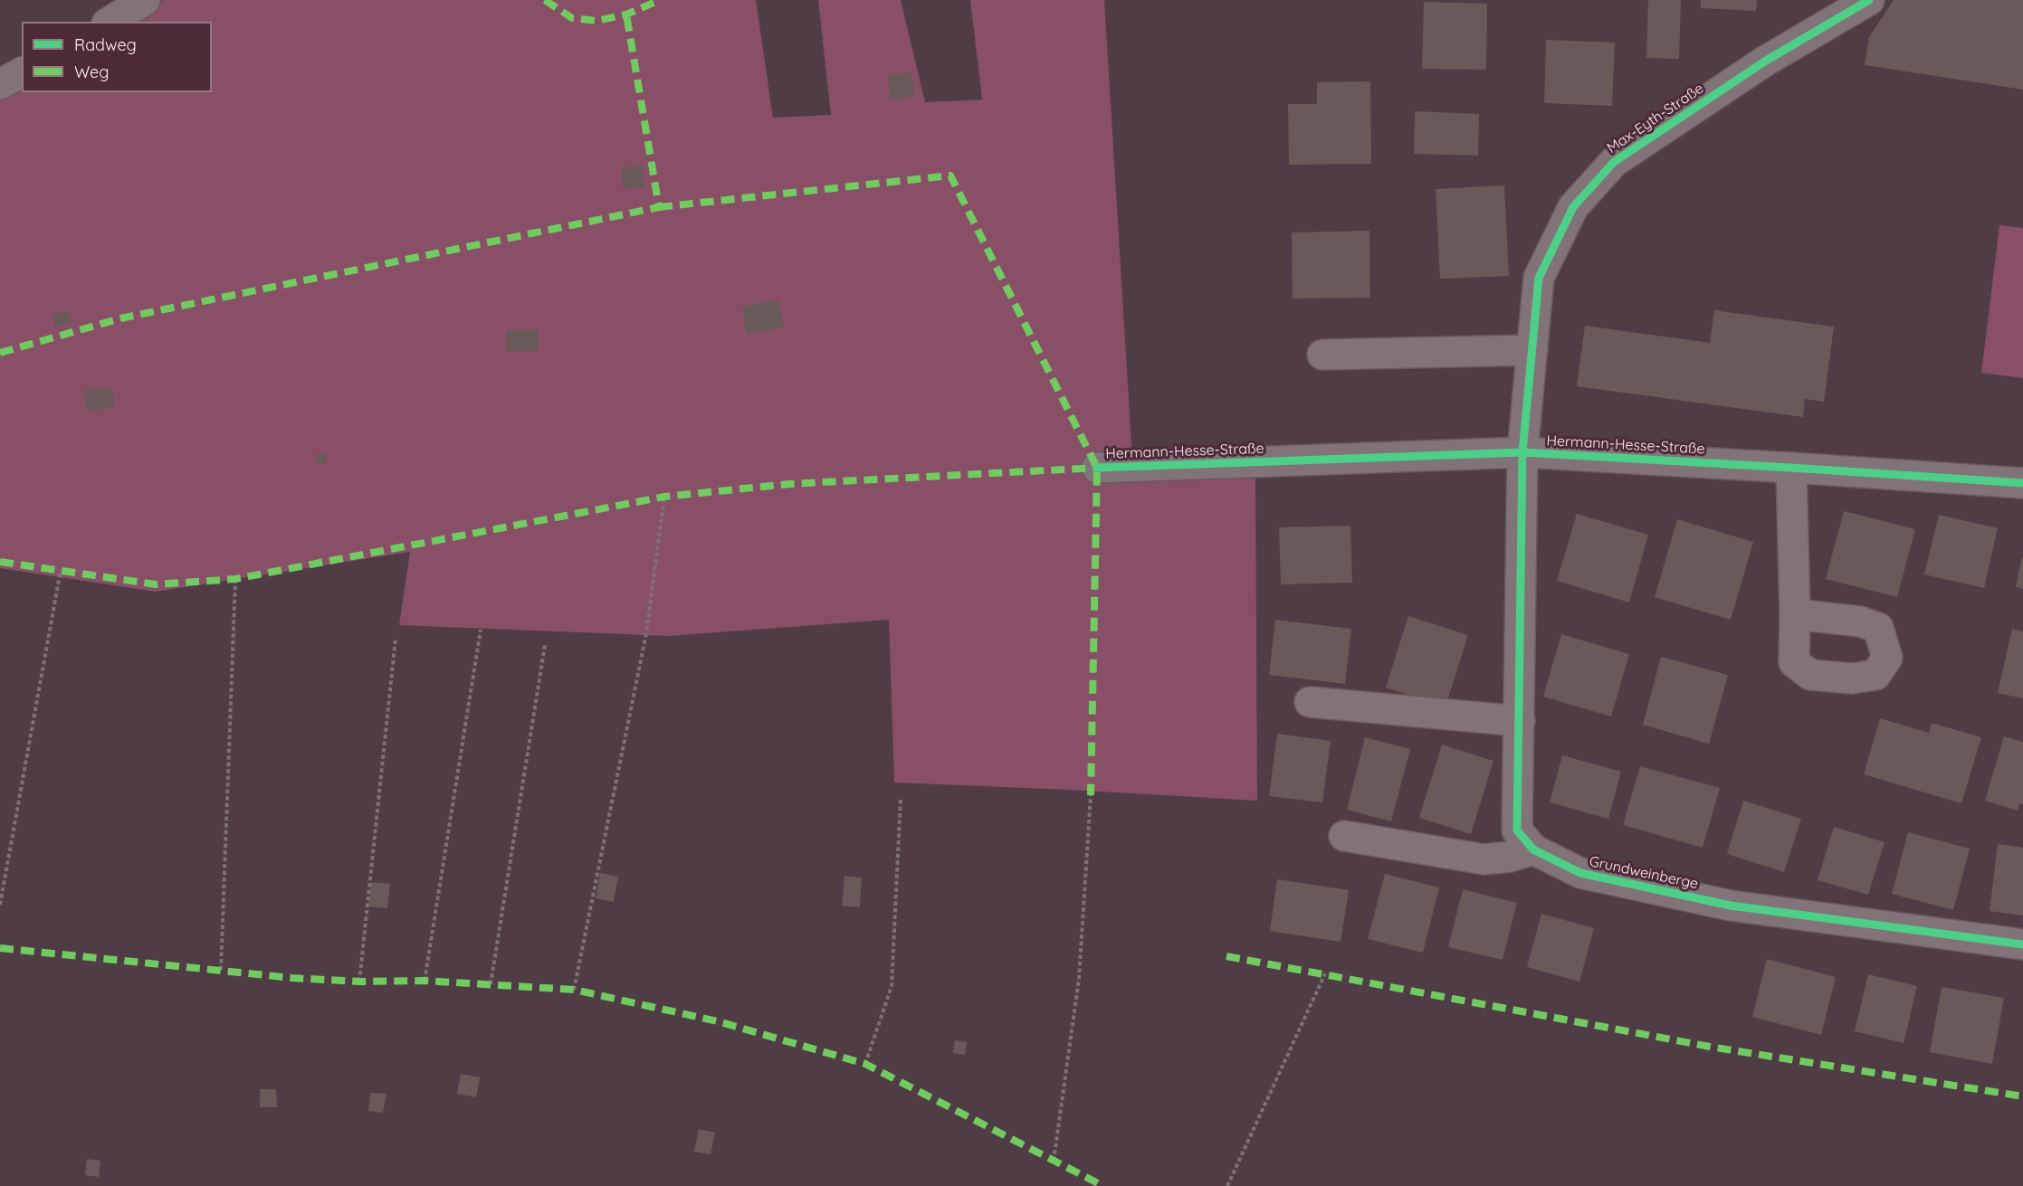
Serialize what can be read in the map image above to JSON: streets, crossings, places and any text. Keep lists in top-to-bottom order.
{
  "streets": {
    "street": ["Max-Eyth-Straße", "Hermann-Hesse-Straße", "Grundweinberge"]
  },
  "crossings": [
    ["Max-Eyth-Straße", "Hermann-Hesse-Straße"],
    ["Max-Eyth-Straße", "Grundweinberge"],
    ["Hermann-Hesse-Straße", "Grundweinberge"]
  ],
  "legend": ["Radweg", "Weg"]
}
